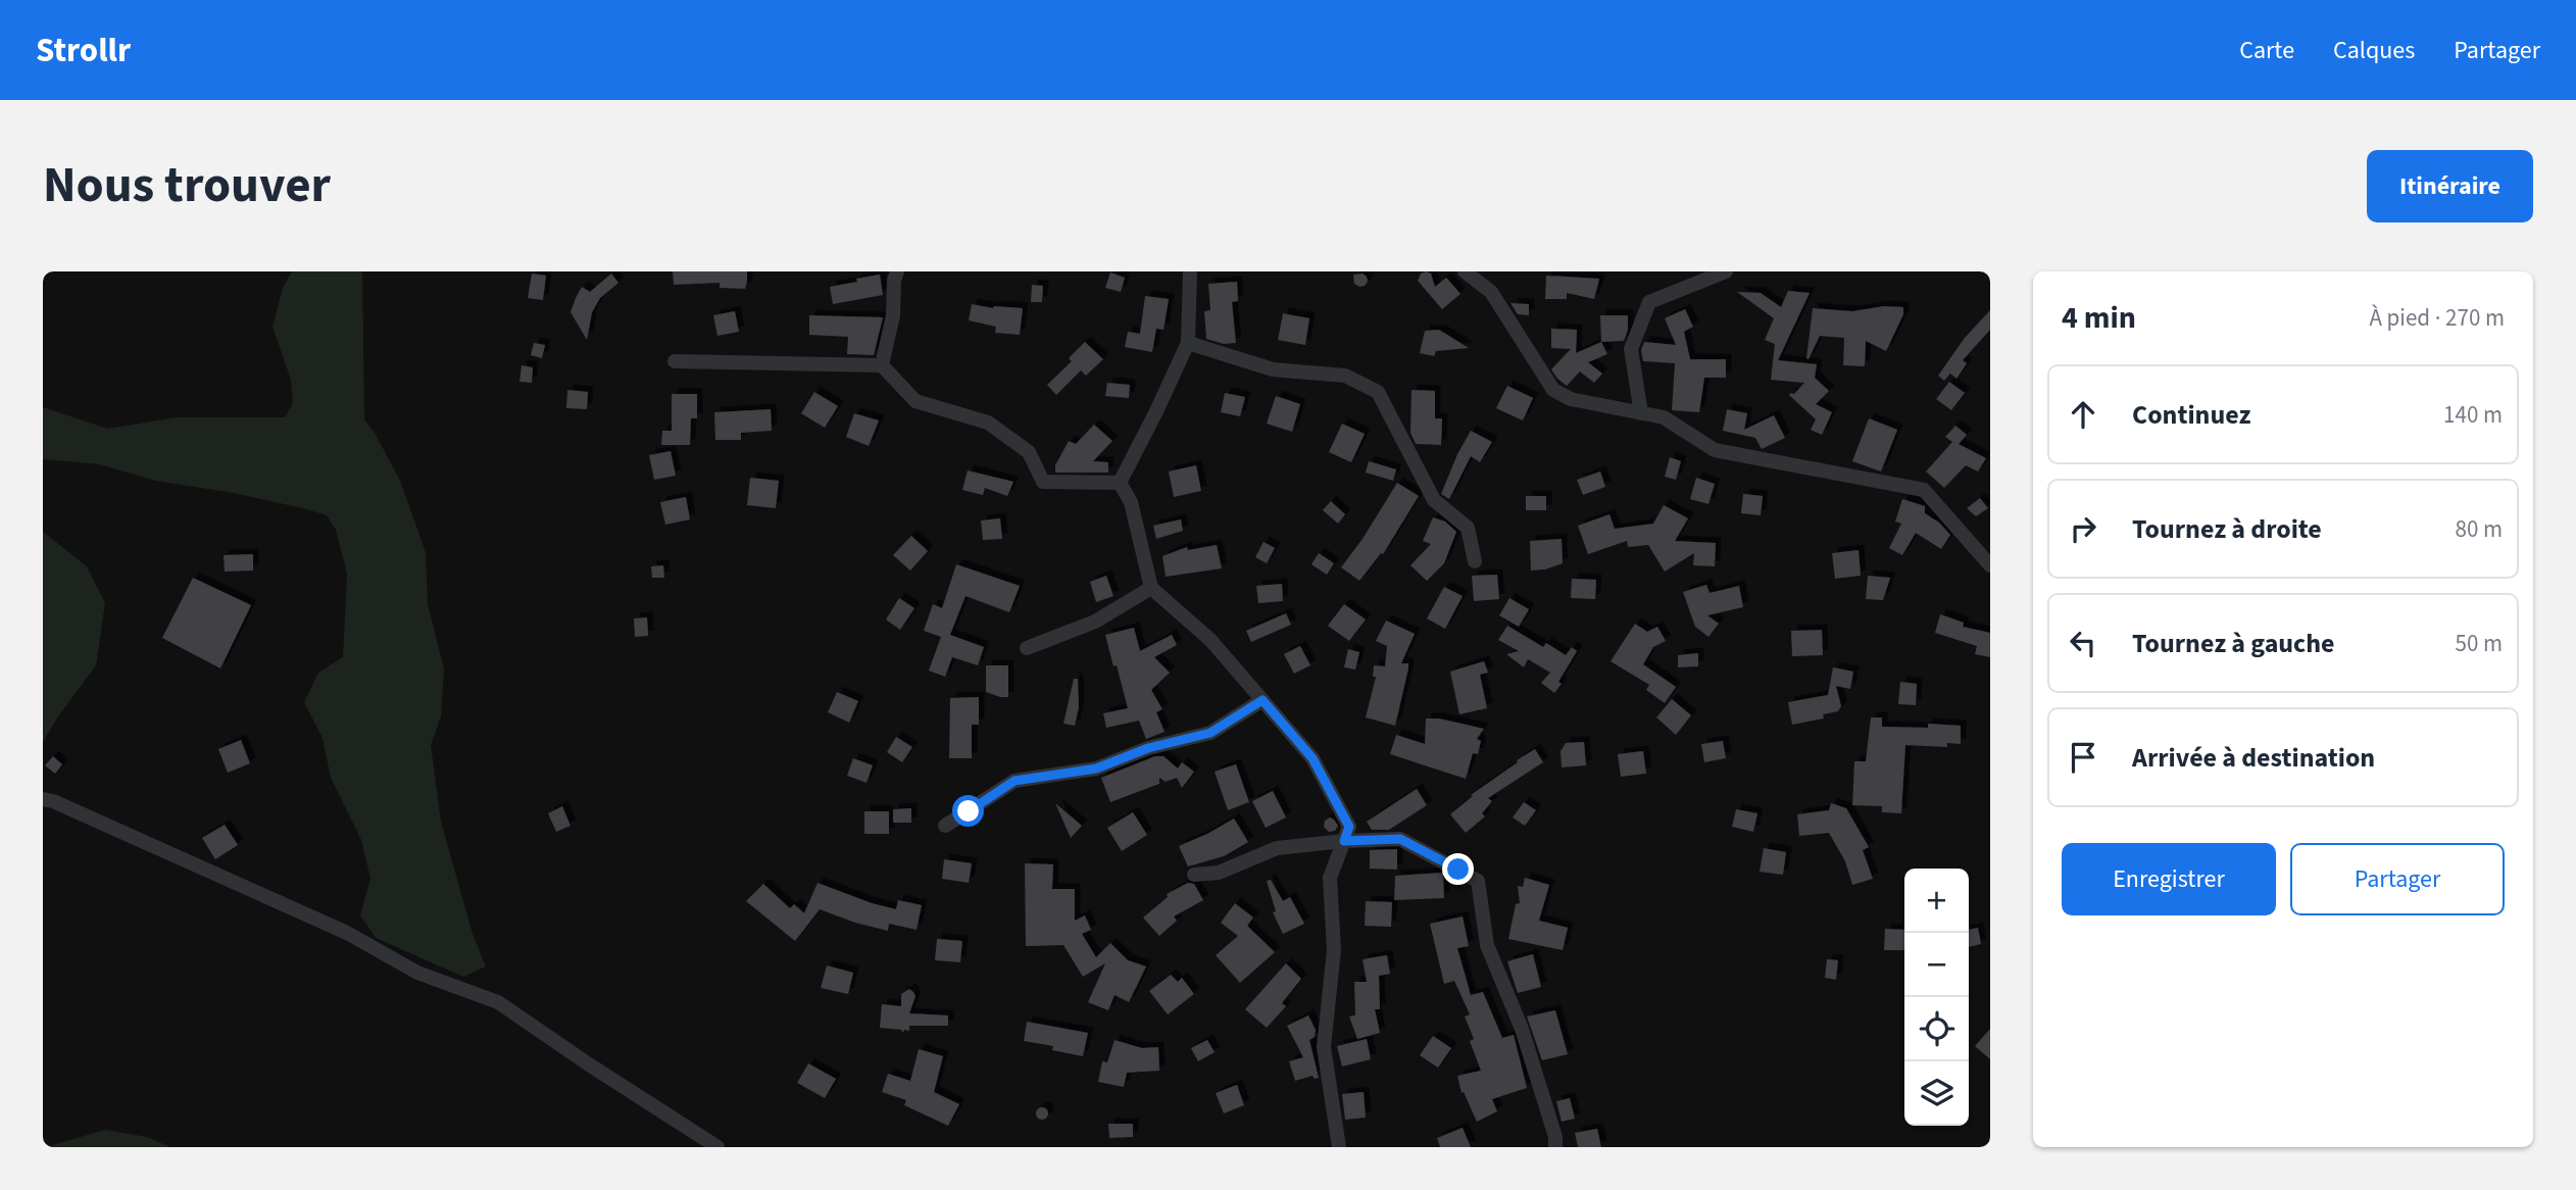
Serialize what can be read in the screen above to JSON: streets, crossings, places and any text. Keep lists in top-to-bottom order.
{
  "page": {
    "header": "Strollr",
    "nav": ["Carte", "Calques", "Partager"],
    "title": "Nous trouver",
    "buttons": [
      "Itinéraire",
      ["Enregistrer", "Partager"]
    ],
    "heading": ["4 min", "À pied · 270 m"],
    "list": [
      ["Continuez", "140 m"],
      ["Tournez à droite", "80 m"],
      ["Tournez à gauche", "50 m"],
      "Arrivée à destination"
    ],
    "map_buttons": ["+", "−"]
  }
}
